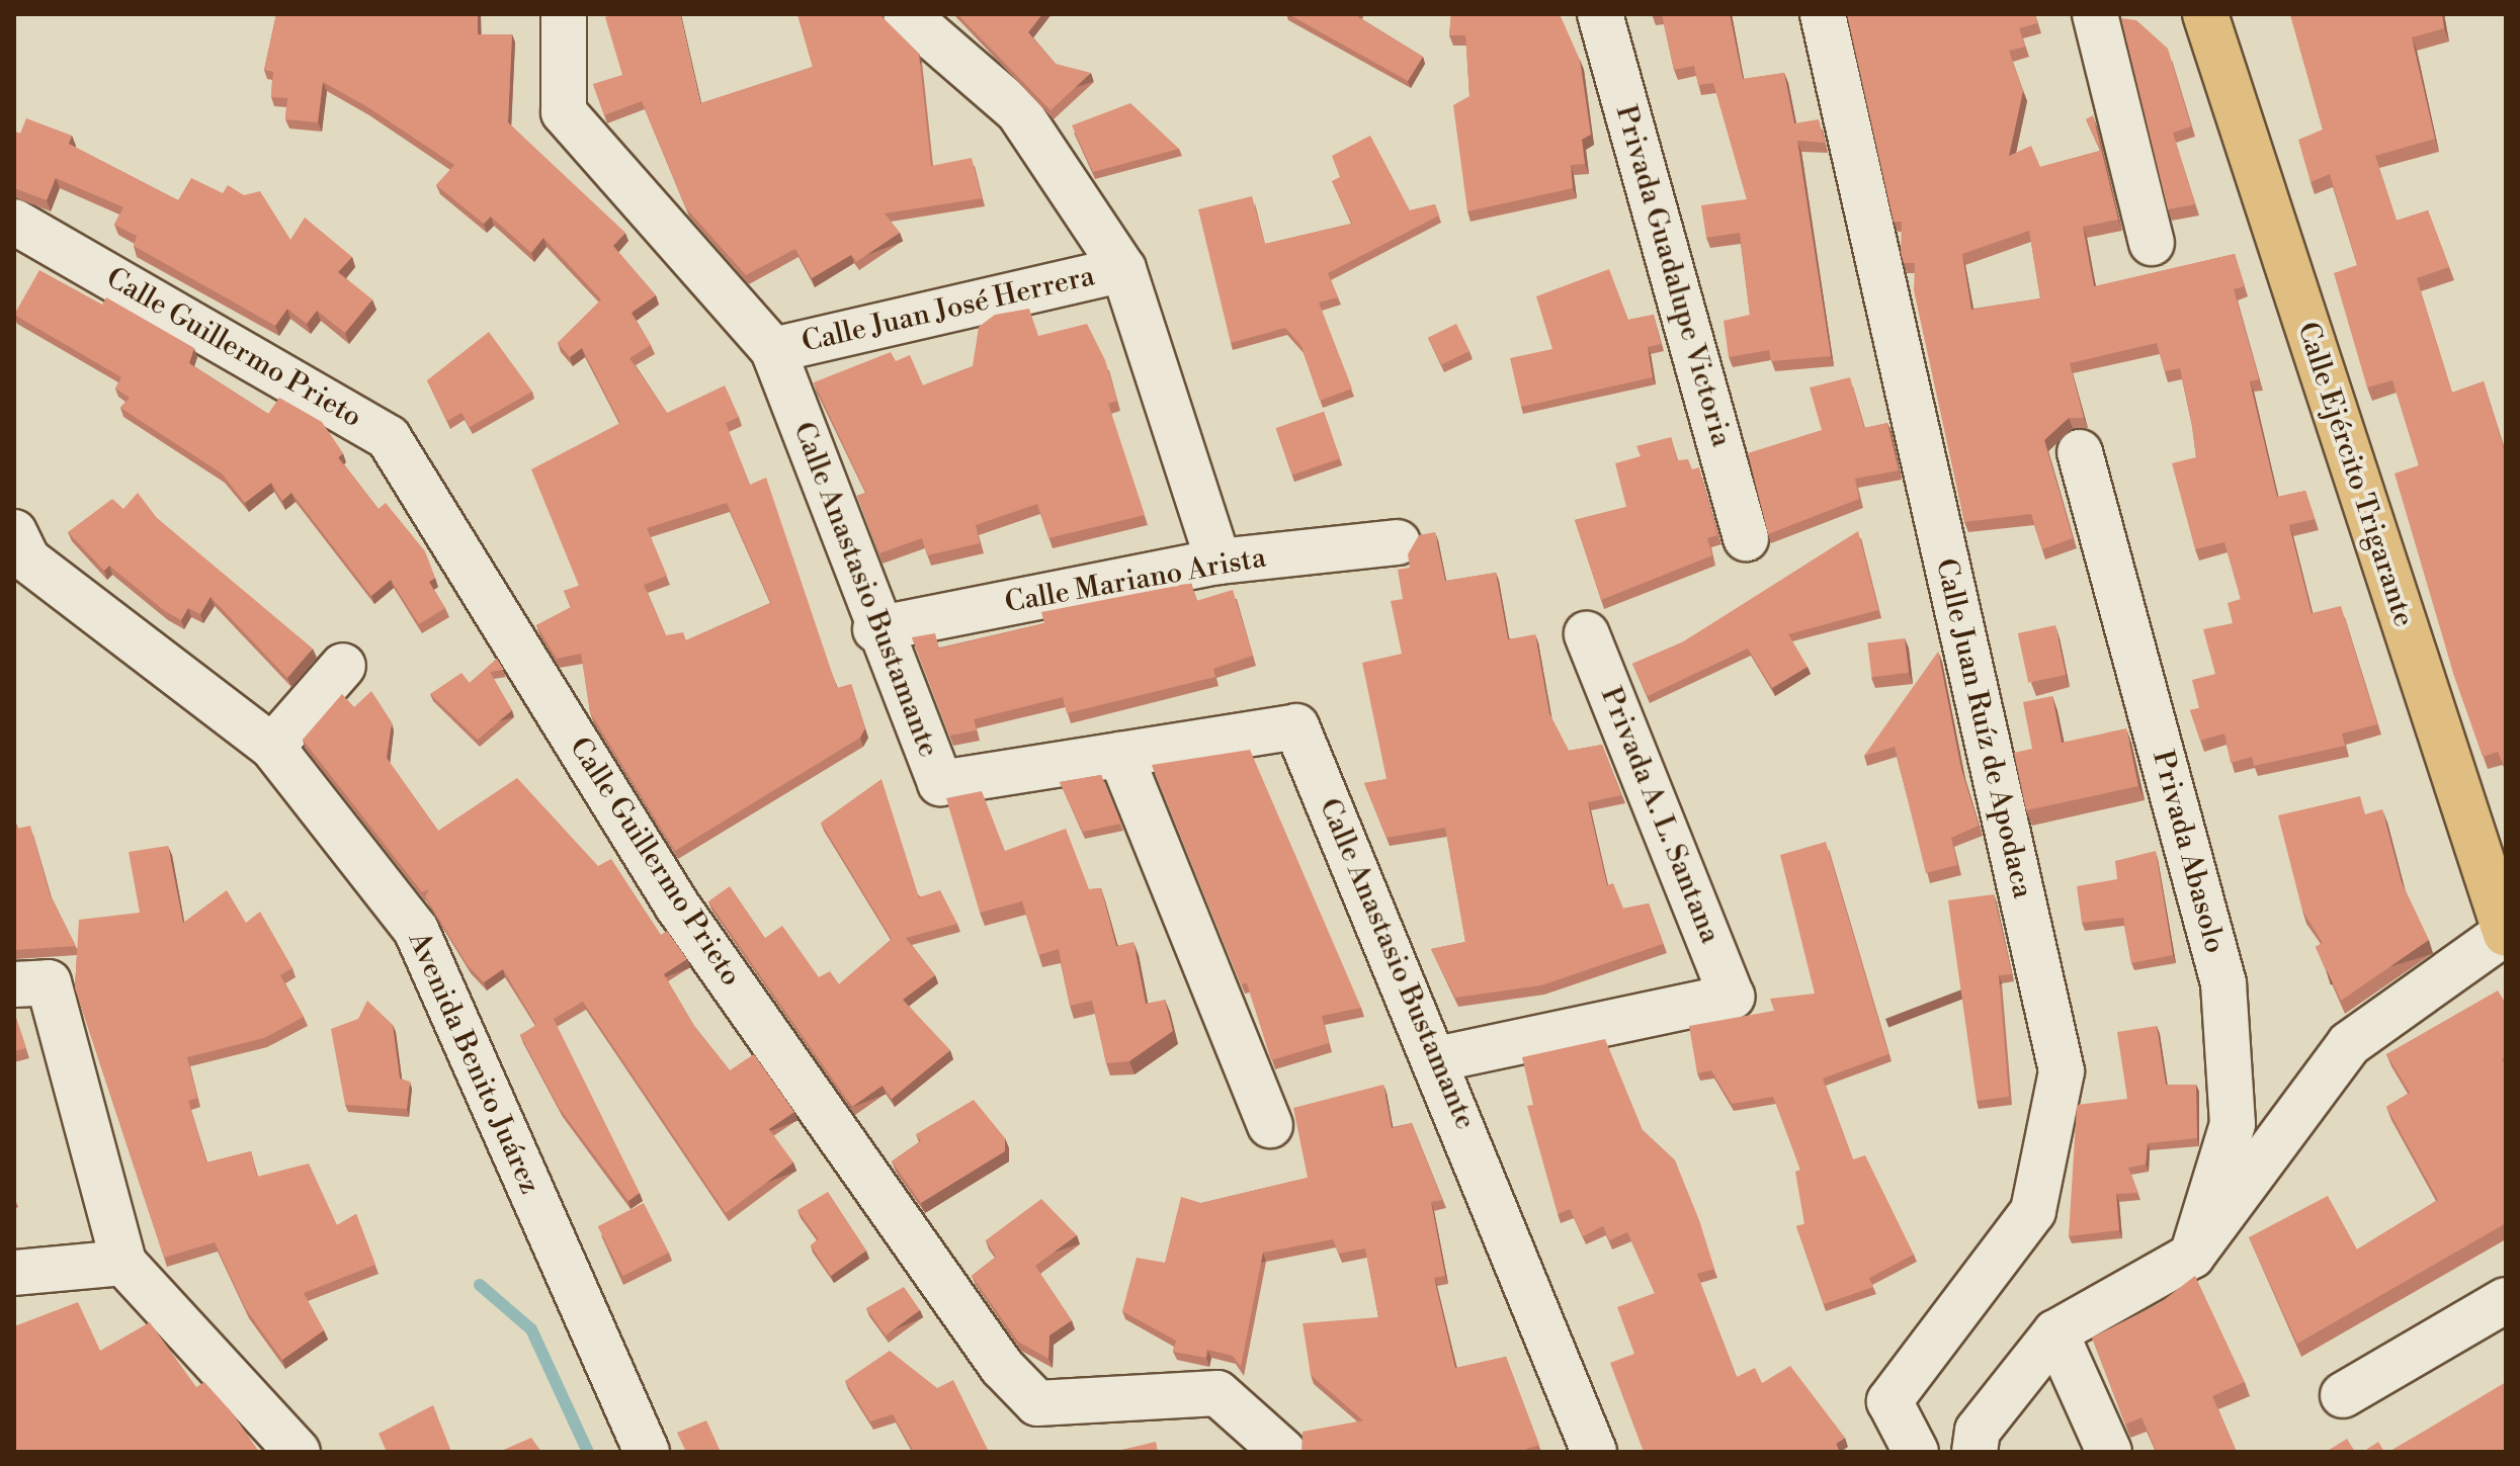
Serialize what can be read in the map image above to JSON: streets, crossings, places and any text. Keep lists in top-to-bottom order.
{
  "streets": {
    "main road": ["Calle Ejército Trigarante"],
    "street": [
      "Privada Guadalupe Victoria",
      "Calle Juan José Herrera",
      "Calle Guillermo Prieto",
      "Calle Mariano Arista",
      "Calle Anastasio Bustamante",
      "Calle Juan Ruíz de Apodaca",
      "Privada A. L. Santana",
      "Privada Abasolo",
      "Avenida Benito Juárez"
    ]
  },
  "crossings": [
    ["Calle Juan José Herrera", "Calle Anastasio Bustamante"],
    ["Calle Mariano Arista", "Calle Anastasio Bustamante"],
    ["Calle Anastasio Bustamante", "Privada A. L. Santana"]
  ]
}
